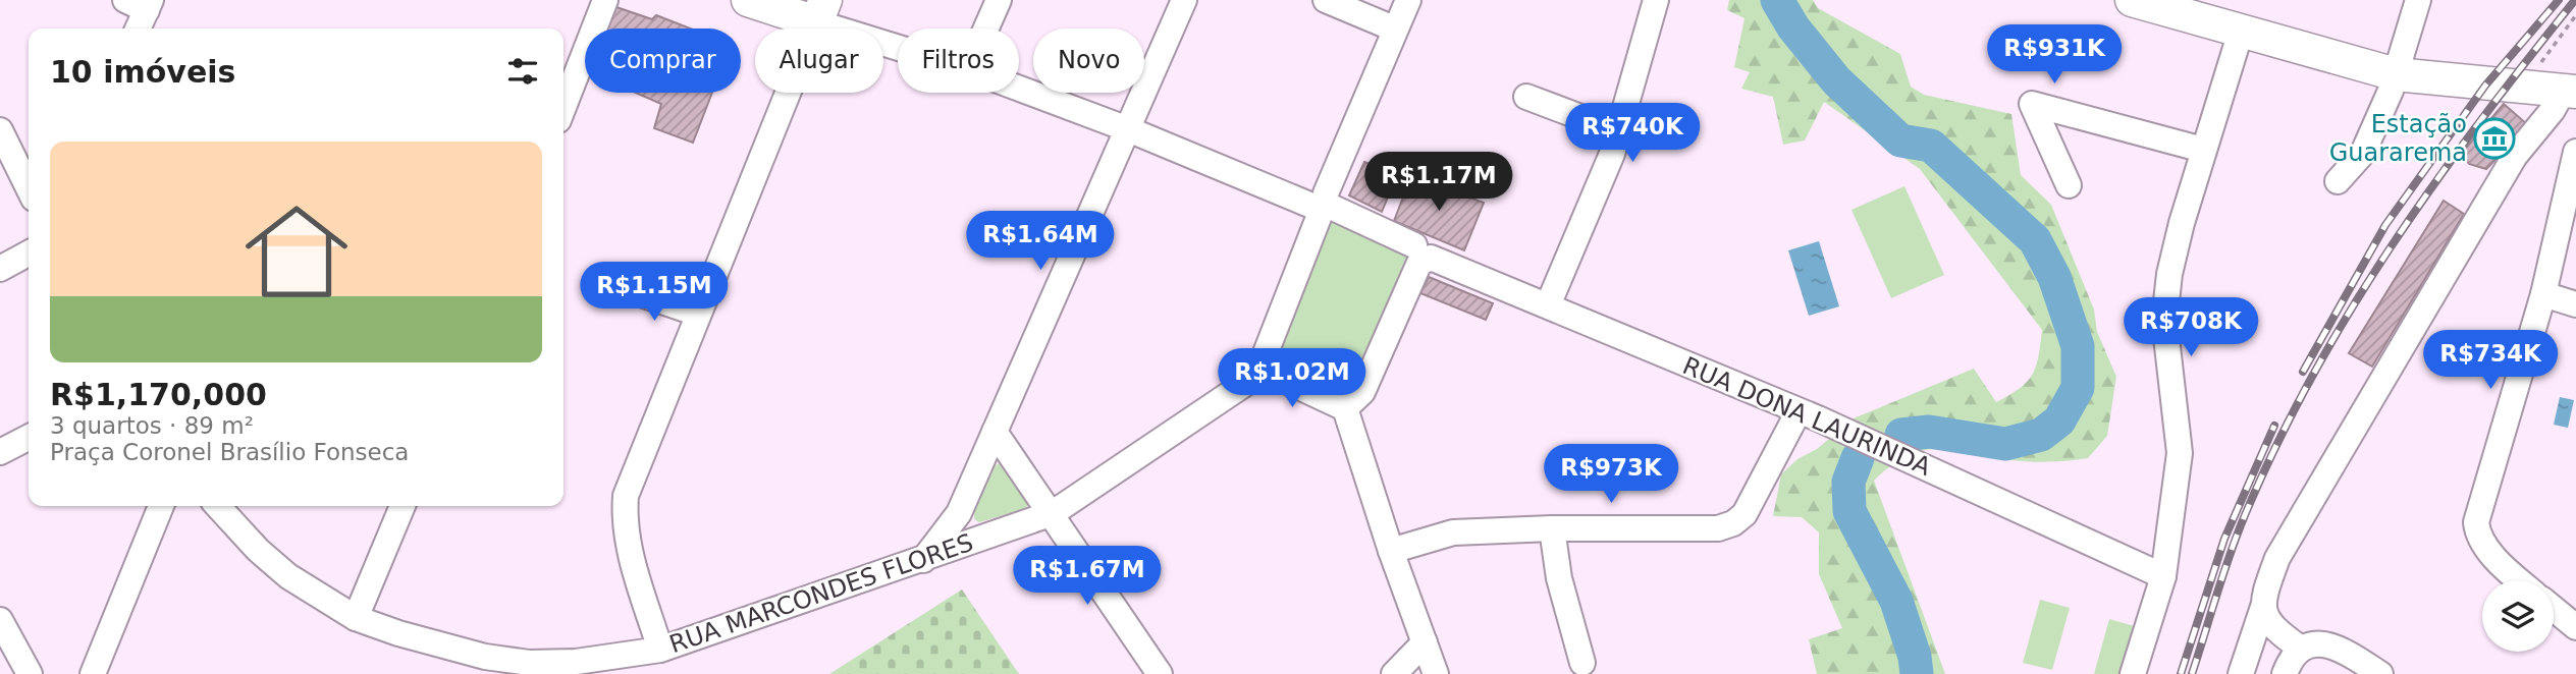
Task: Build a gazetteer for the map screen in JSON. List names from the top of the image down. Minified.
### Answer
{"streets":{"street":["RUA DONA LAURINDA","RUA MARCONDES FLORES"]},"places":{"museum":["Estação Guararema"]},"page":{"price":["R$931K","R$740K","R$1.17M","R$1.64M","R$1.15M","R$708K","R$734K","R$1.02M","R$973K","R$1.67M"],"chip":["Comprar","Alugar","Filtros","Novo"],"heading":"10 imóveis","list":[{"name":"R$1,170,000","note":"3 quartos · 89 m² · Praça Coronel Brasílio Fonseca"}]}}
